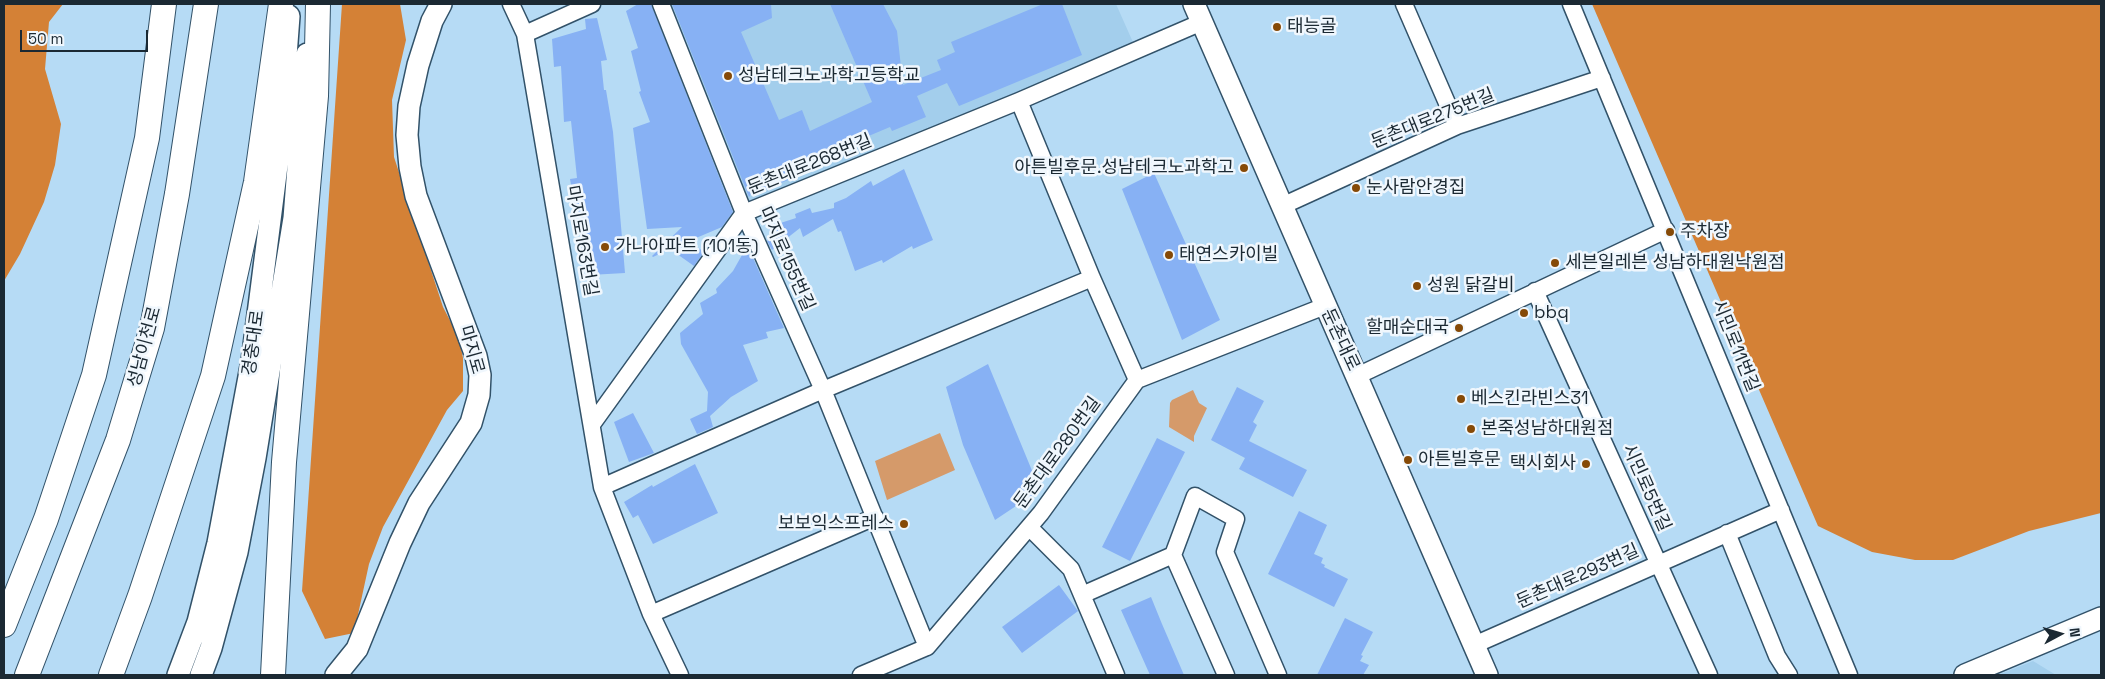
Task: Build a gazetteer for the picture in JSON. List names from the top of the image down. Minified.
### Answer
{"streets":{"highway":["성남이천로"],"main road":["둔촌대로","경충대로","마지로"],"street":["둔촌대로275번길","둔촌대로268번길","마지로163번길","마지로155번길","시민로11번길","둔촌대로280번길","시민로5번길","둔촌대로293번길"]},"crossings":[["둔촌대로275번길","둔촌대로"],["둔촌대로275번길","시민로11번길"],["둔촌대로268번길","마지로163번길"],["둔촌대로268번길","마지로155번길"],["둔촌대로268번길","둔촌대로"],["마지로155번길","둔촌대로280번길"],["둔촌대로","둔촌대로293번길"],["시민로11번길","둔촌대로293번길"],["시민로5번길","둔촌대로293번길"]],"places":["태능골","성남테크노과학고등학교","아튼빌후문.성남테크노과학고","눈사람안경집","주차장","가나아파트 (101동)","태연스카이빌","세븐일레븐 성남하대원낙원점","성원 닭갈비","bbq","할매순대국","베스킨라빈스31","본죽성남하대원점","아튼빌후문","택시회사","보보익스프레스"],"scale_bar":"50 m","north":"right"}
